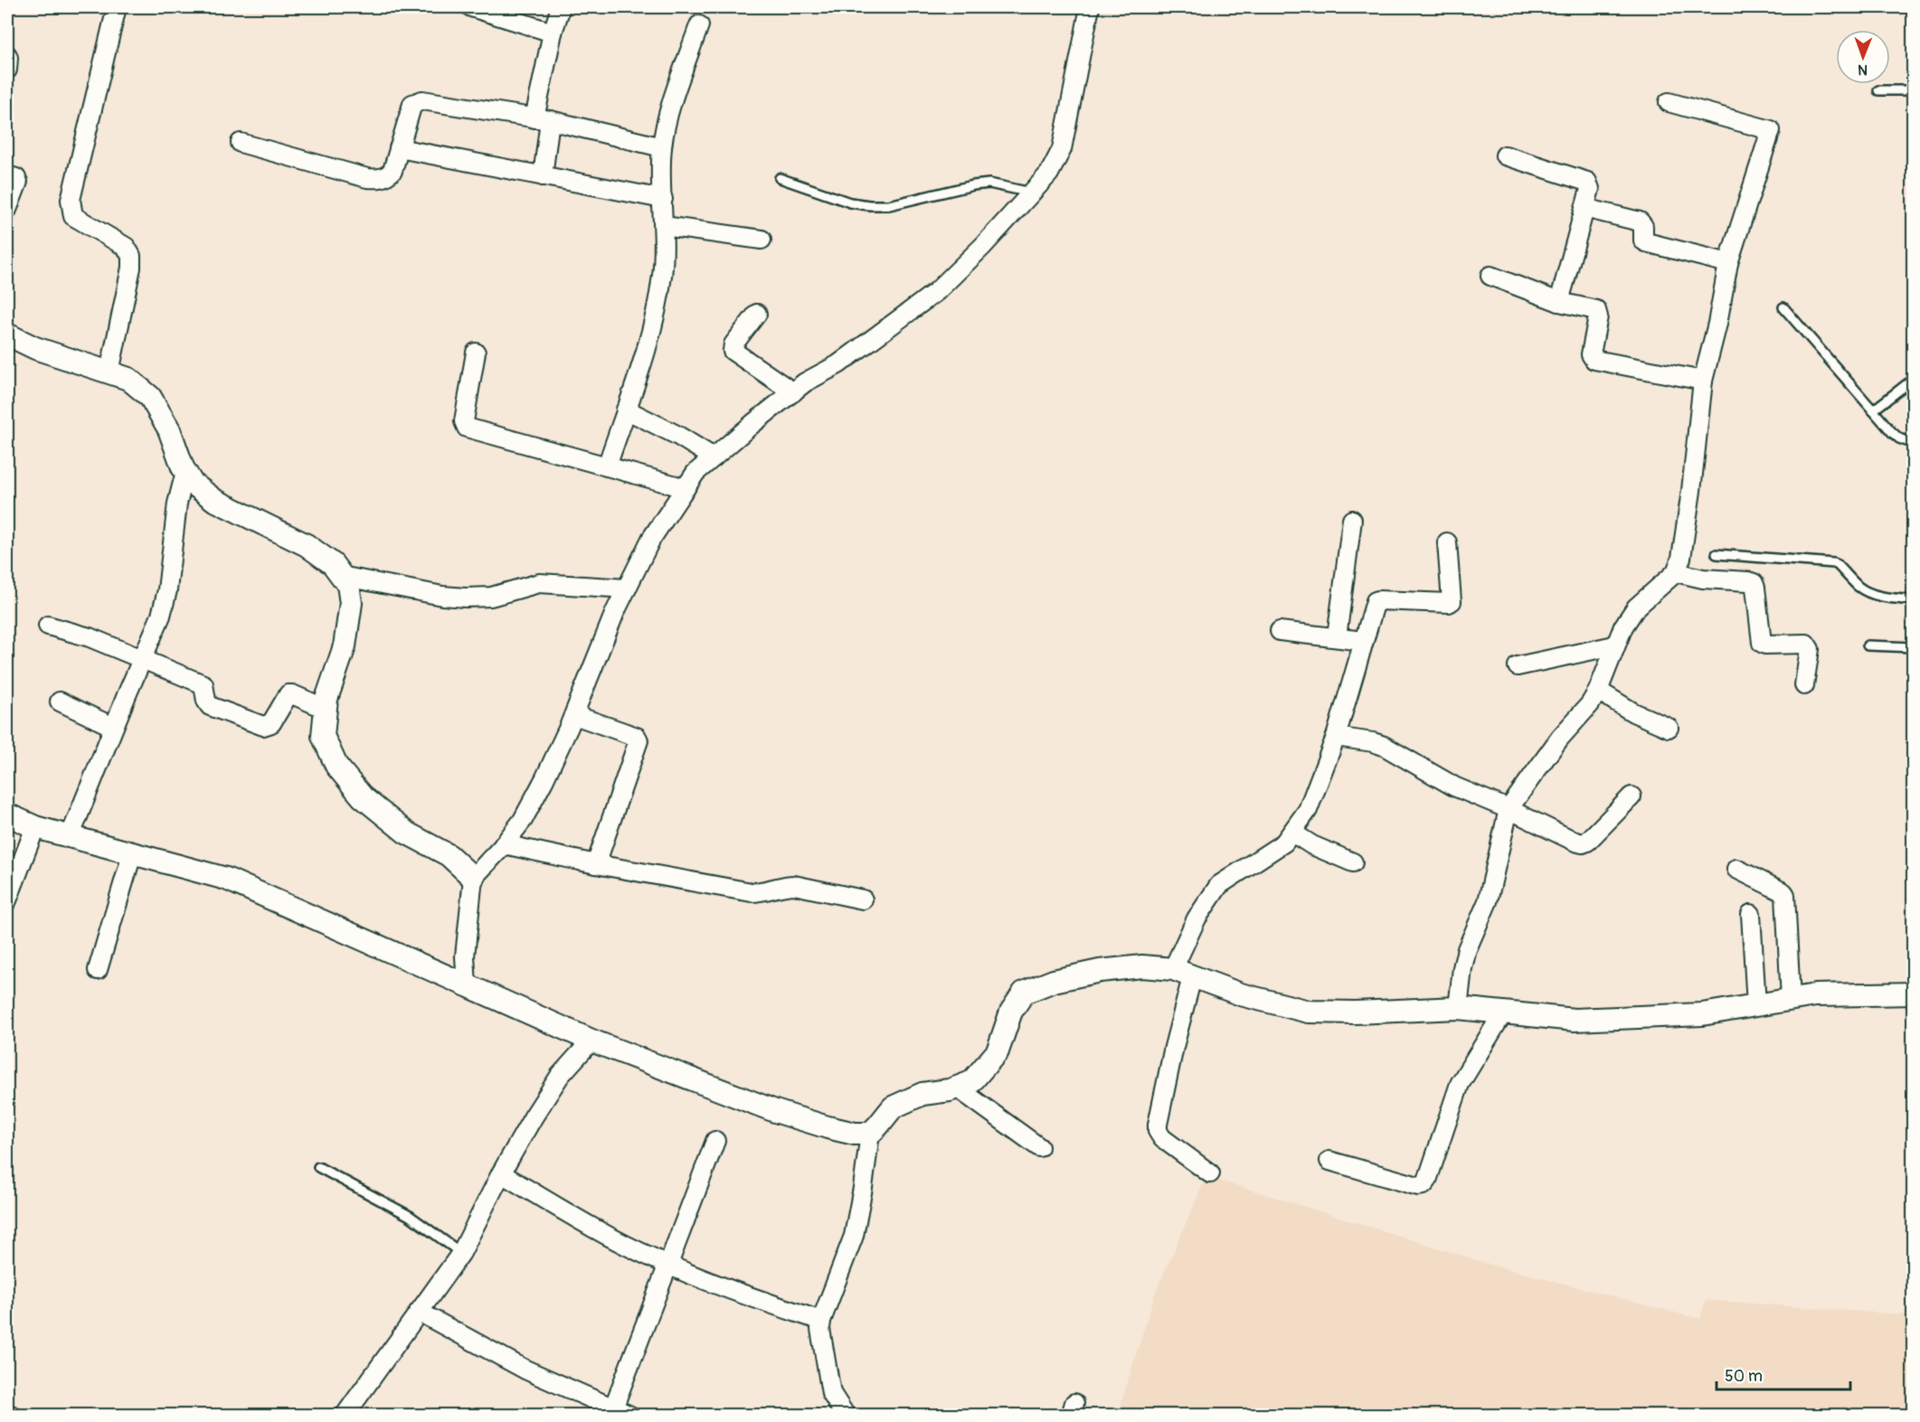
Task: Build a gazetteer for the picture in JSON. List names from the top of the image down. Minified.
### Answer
{"scale_bar":"50 m","north":"bottom"}
